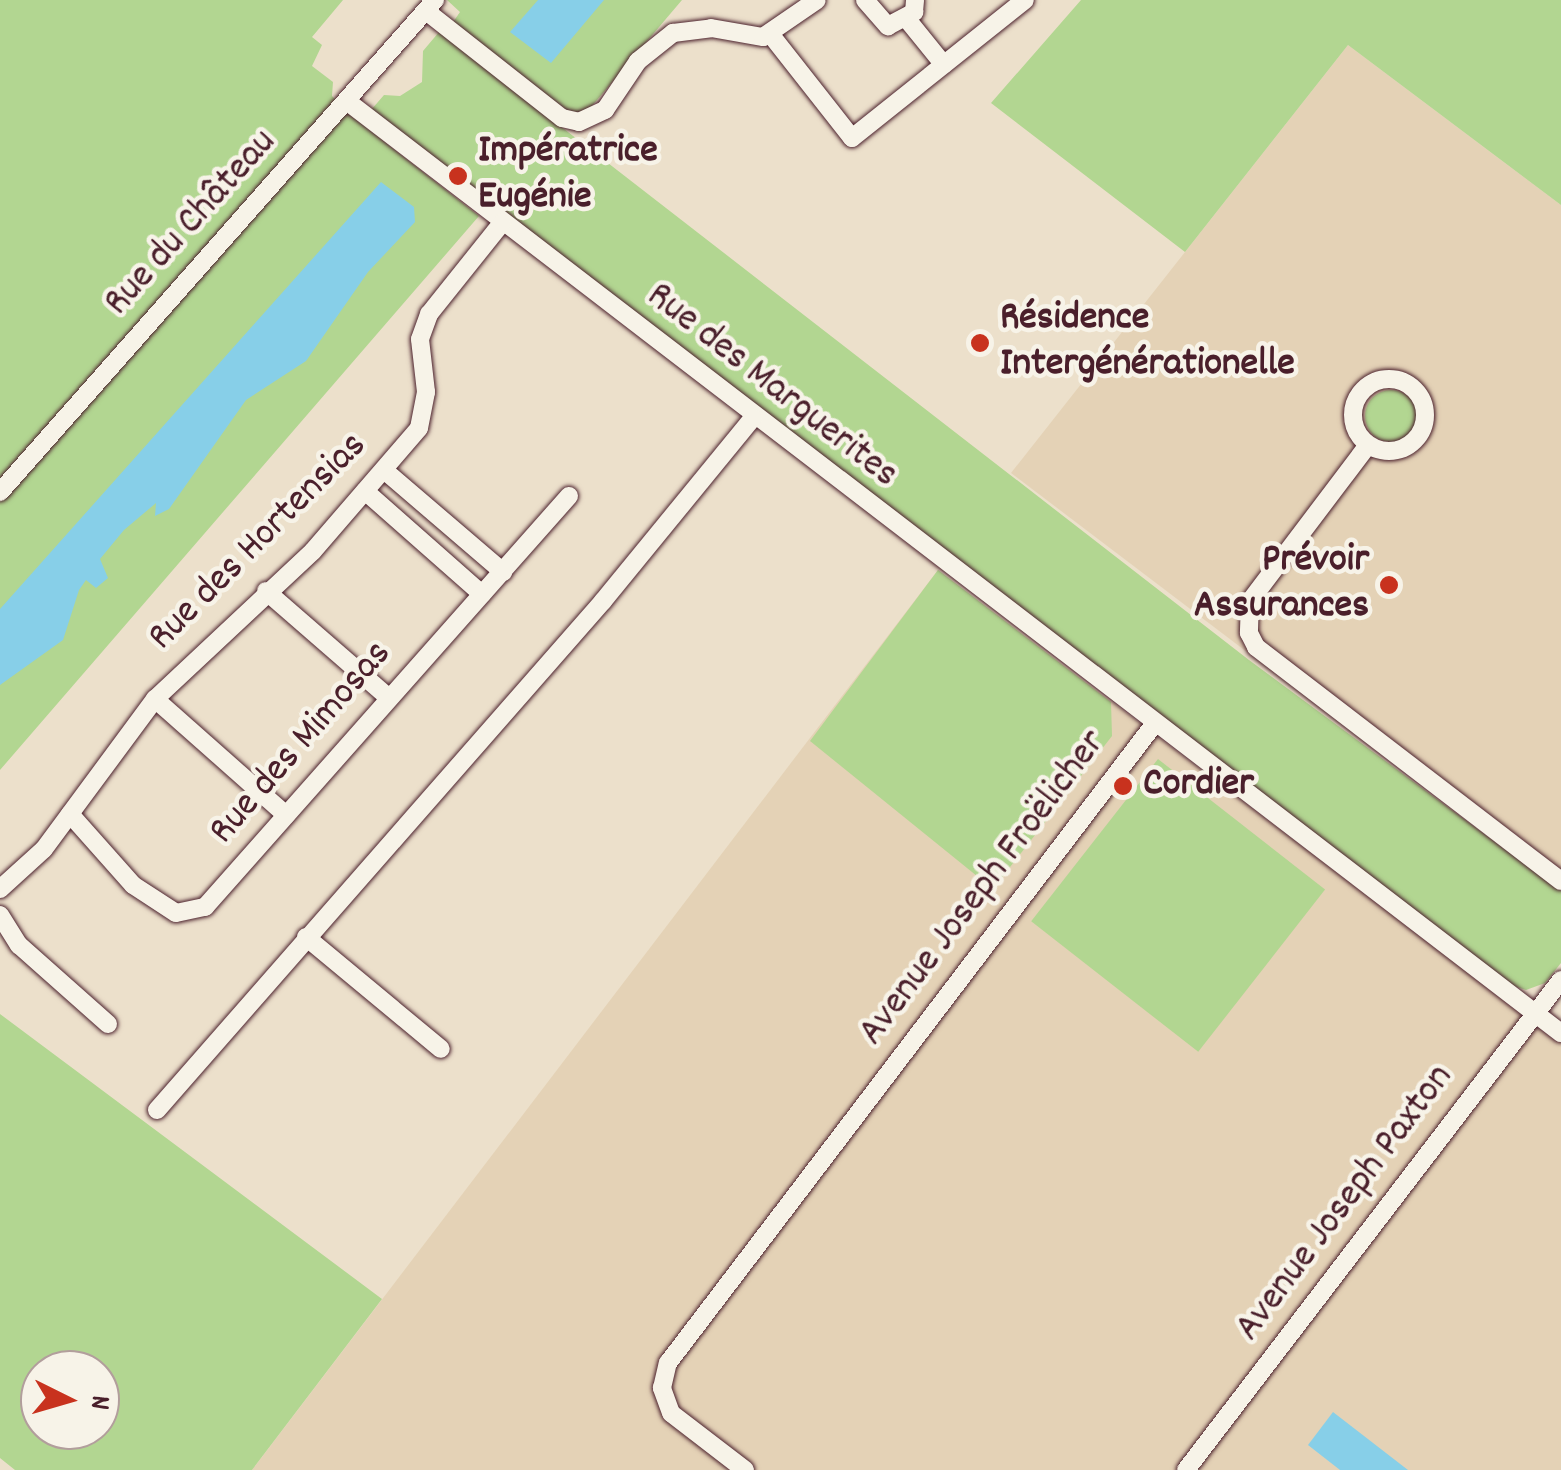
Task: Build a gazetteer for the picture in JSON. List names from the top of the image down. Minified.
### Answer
{"streets":{"street":["Rue du Château","Rue des Marguerites","Rue des Hortensias","Rue des Mimosas","Avenue Joseph Froëlicher","Avenue Joseph Paxton"]},"crossings":[["Rue du Château","Rue des Marguerites"],["Rue des Marguerites","Rue des Hortensias"],["Rue des Marguerites","Avenue Joseph Froëlicher"],["Rue des Hortensias","Rue des Mimosas"],["Avenue Joseph Froëlicher","Avenue Joseph Paxton"]],"places":["Impératrice Eugénie","Résidence Intergénérationelle","Prévoir Assurances","Cordier"],"north":"right"}
